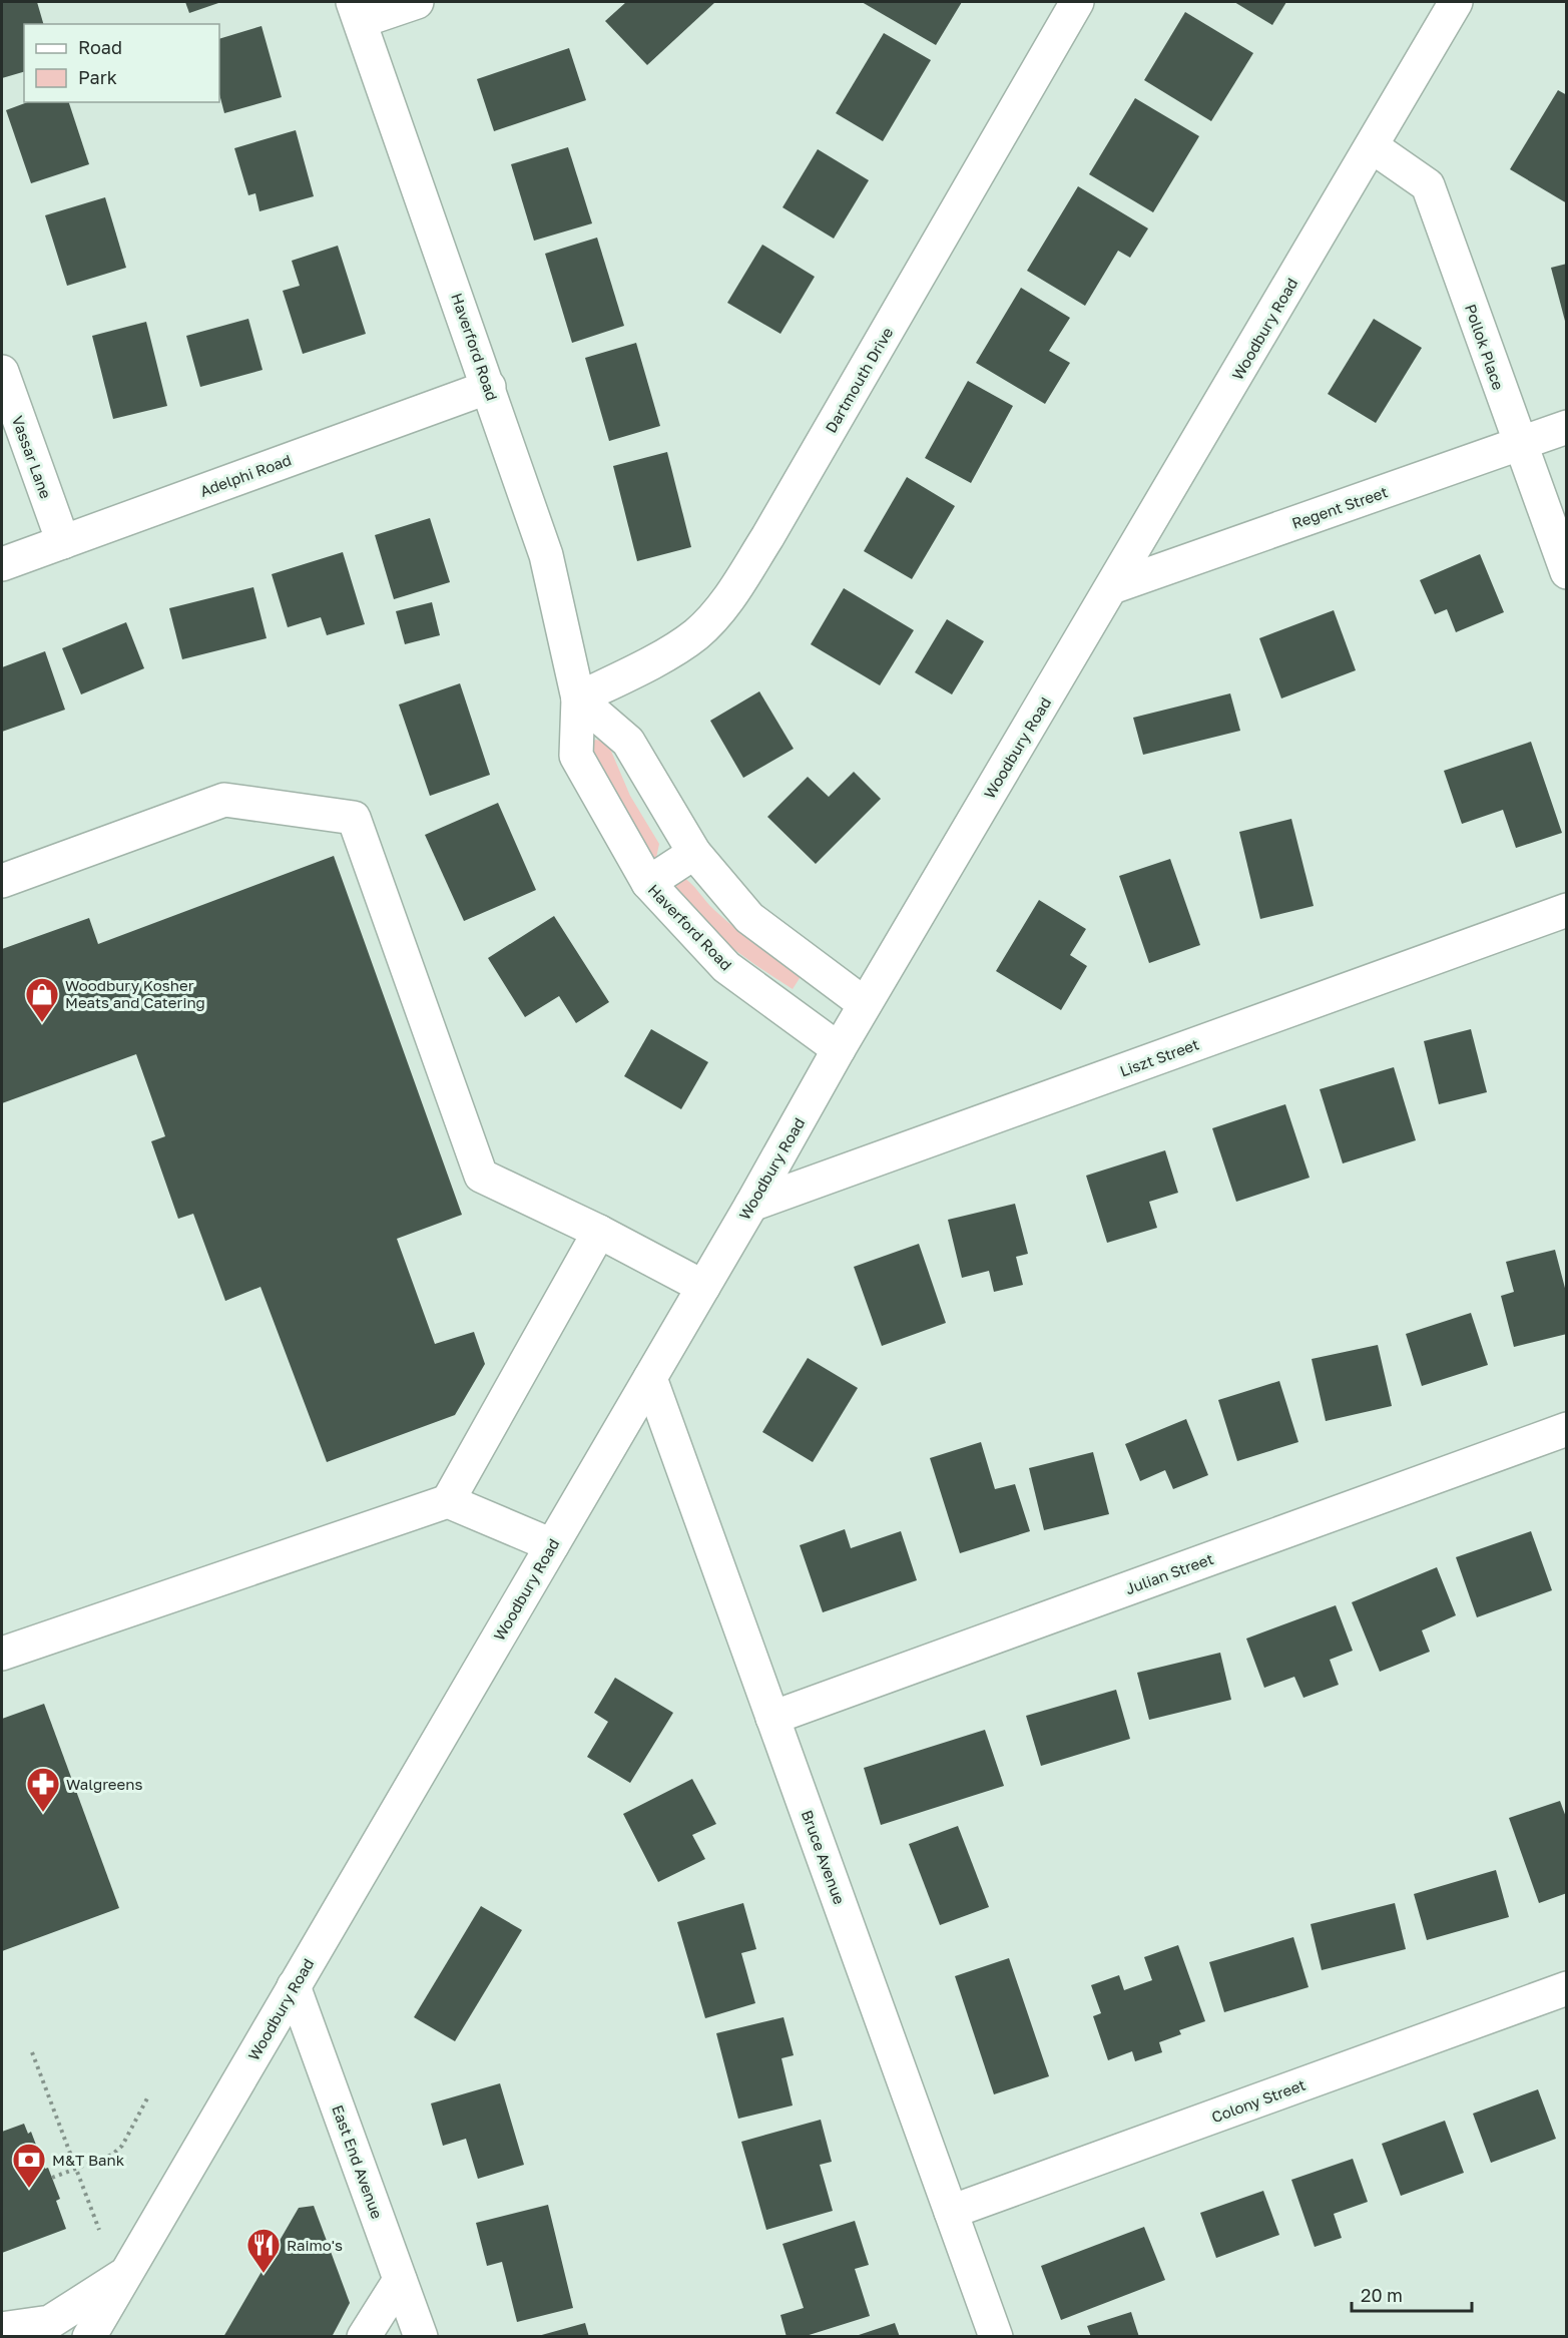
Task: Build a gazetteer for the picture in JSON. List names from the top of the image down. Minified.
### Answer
{"streets":{"street":["Woodbury Road","Haverford Road","Pollok Place","Dartmouth Drive","Vassar Lane","Adelphi Road","Regent Street","Liszt Street","Julian Street","Bruce Avenue","Colony Street","East End Avenue"]},"crossings":[["Woodbury Road","Haverford Road"],["Woodbury Road","Pollok Place"],["Woodbury Road","Regent Street"],["Woodbury Road","Liszt Street"],["Woodbury Road","Bruce Avenue"],["Woodbury Road","East End Avenue"],["Haverford Road","Dartmouth Drive"],["Haverford Road","Adelphi Road"],["Pollok Place","Regent Street"],["Vassar Lane","Adelphi Road"],["Julian Street","Bruce Avenue"],["Bruce Avenue","Colony Street"]],"places":{"shop":["Woodbury Kosher Meats and Catering"],"pharmacy":["Walgreens"],"bank":["M&T Bank"],"restaurant":["Raimo's"]},"legend":["Road","Park"],"scale_bar":"20 m"}
